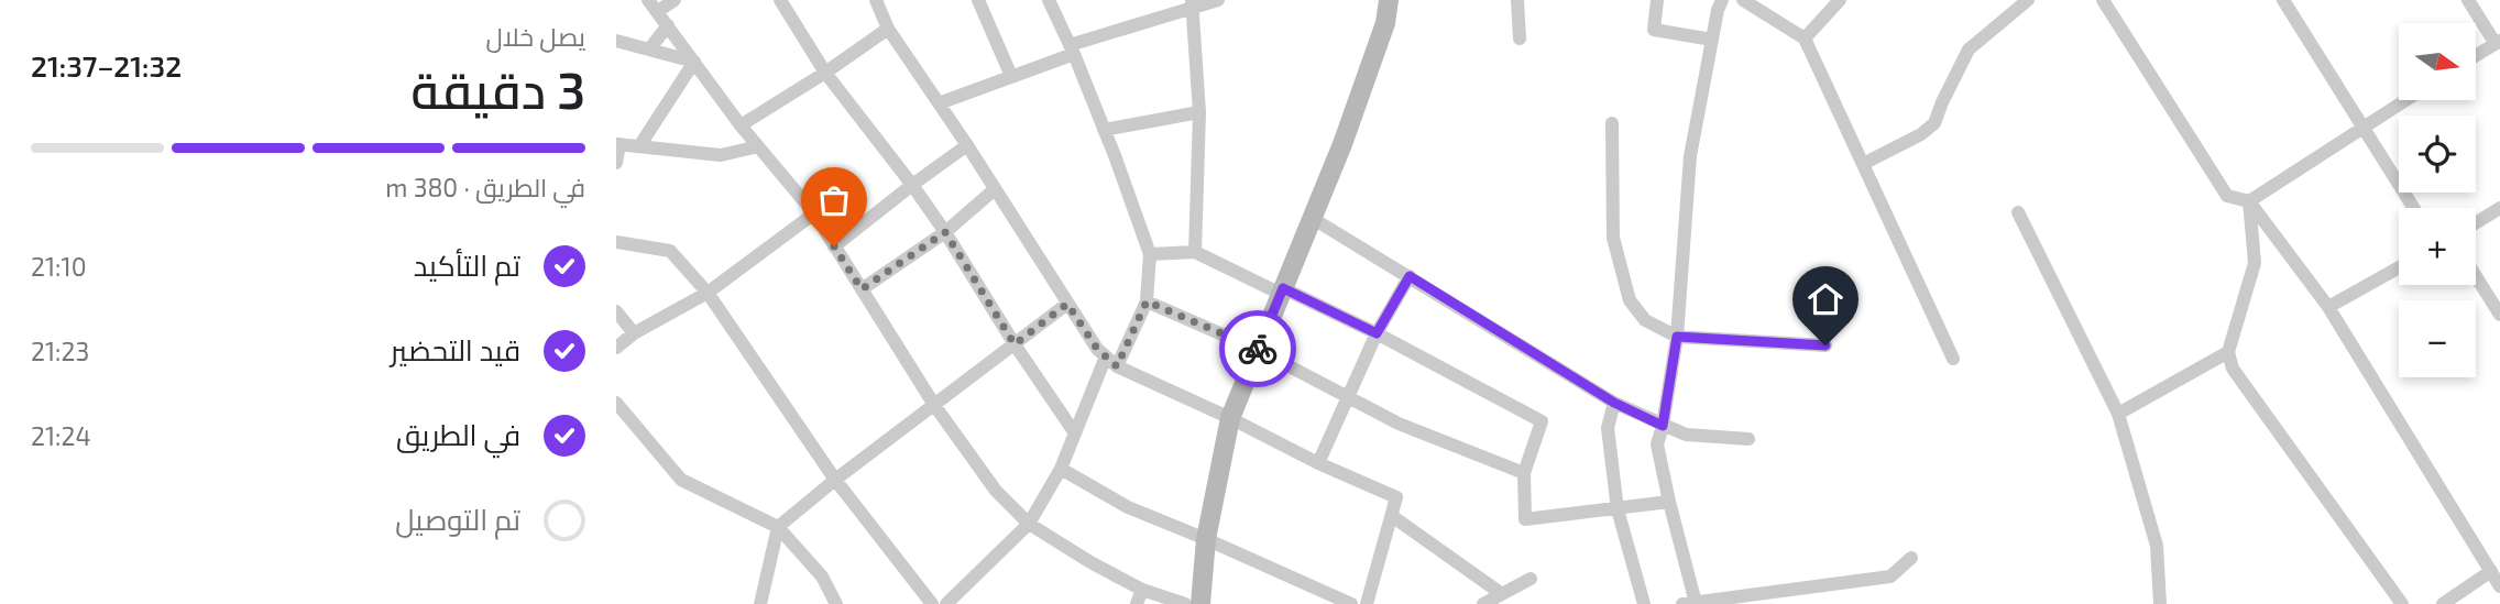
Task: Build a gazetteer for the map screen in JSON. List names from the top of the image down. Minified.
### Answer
{"north":"right","page":{"heading":["3 دقيقة","يصل خلال","21:32–21:37"],"map_buttons":["+","−"],"bar":"في الطريق · 380 m","list":[["تم التأكيد","21:10"],["قيد التحضير","21:23"],["في الطريق","21:24"],"تم التوصيل"]}}
